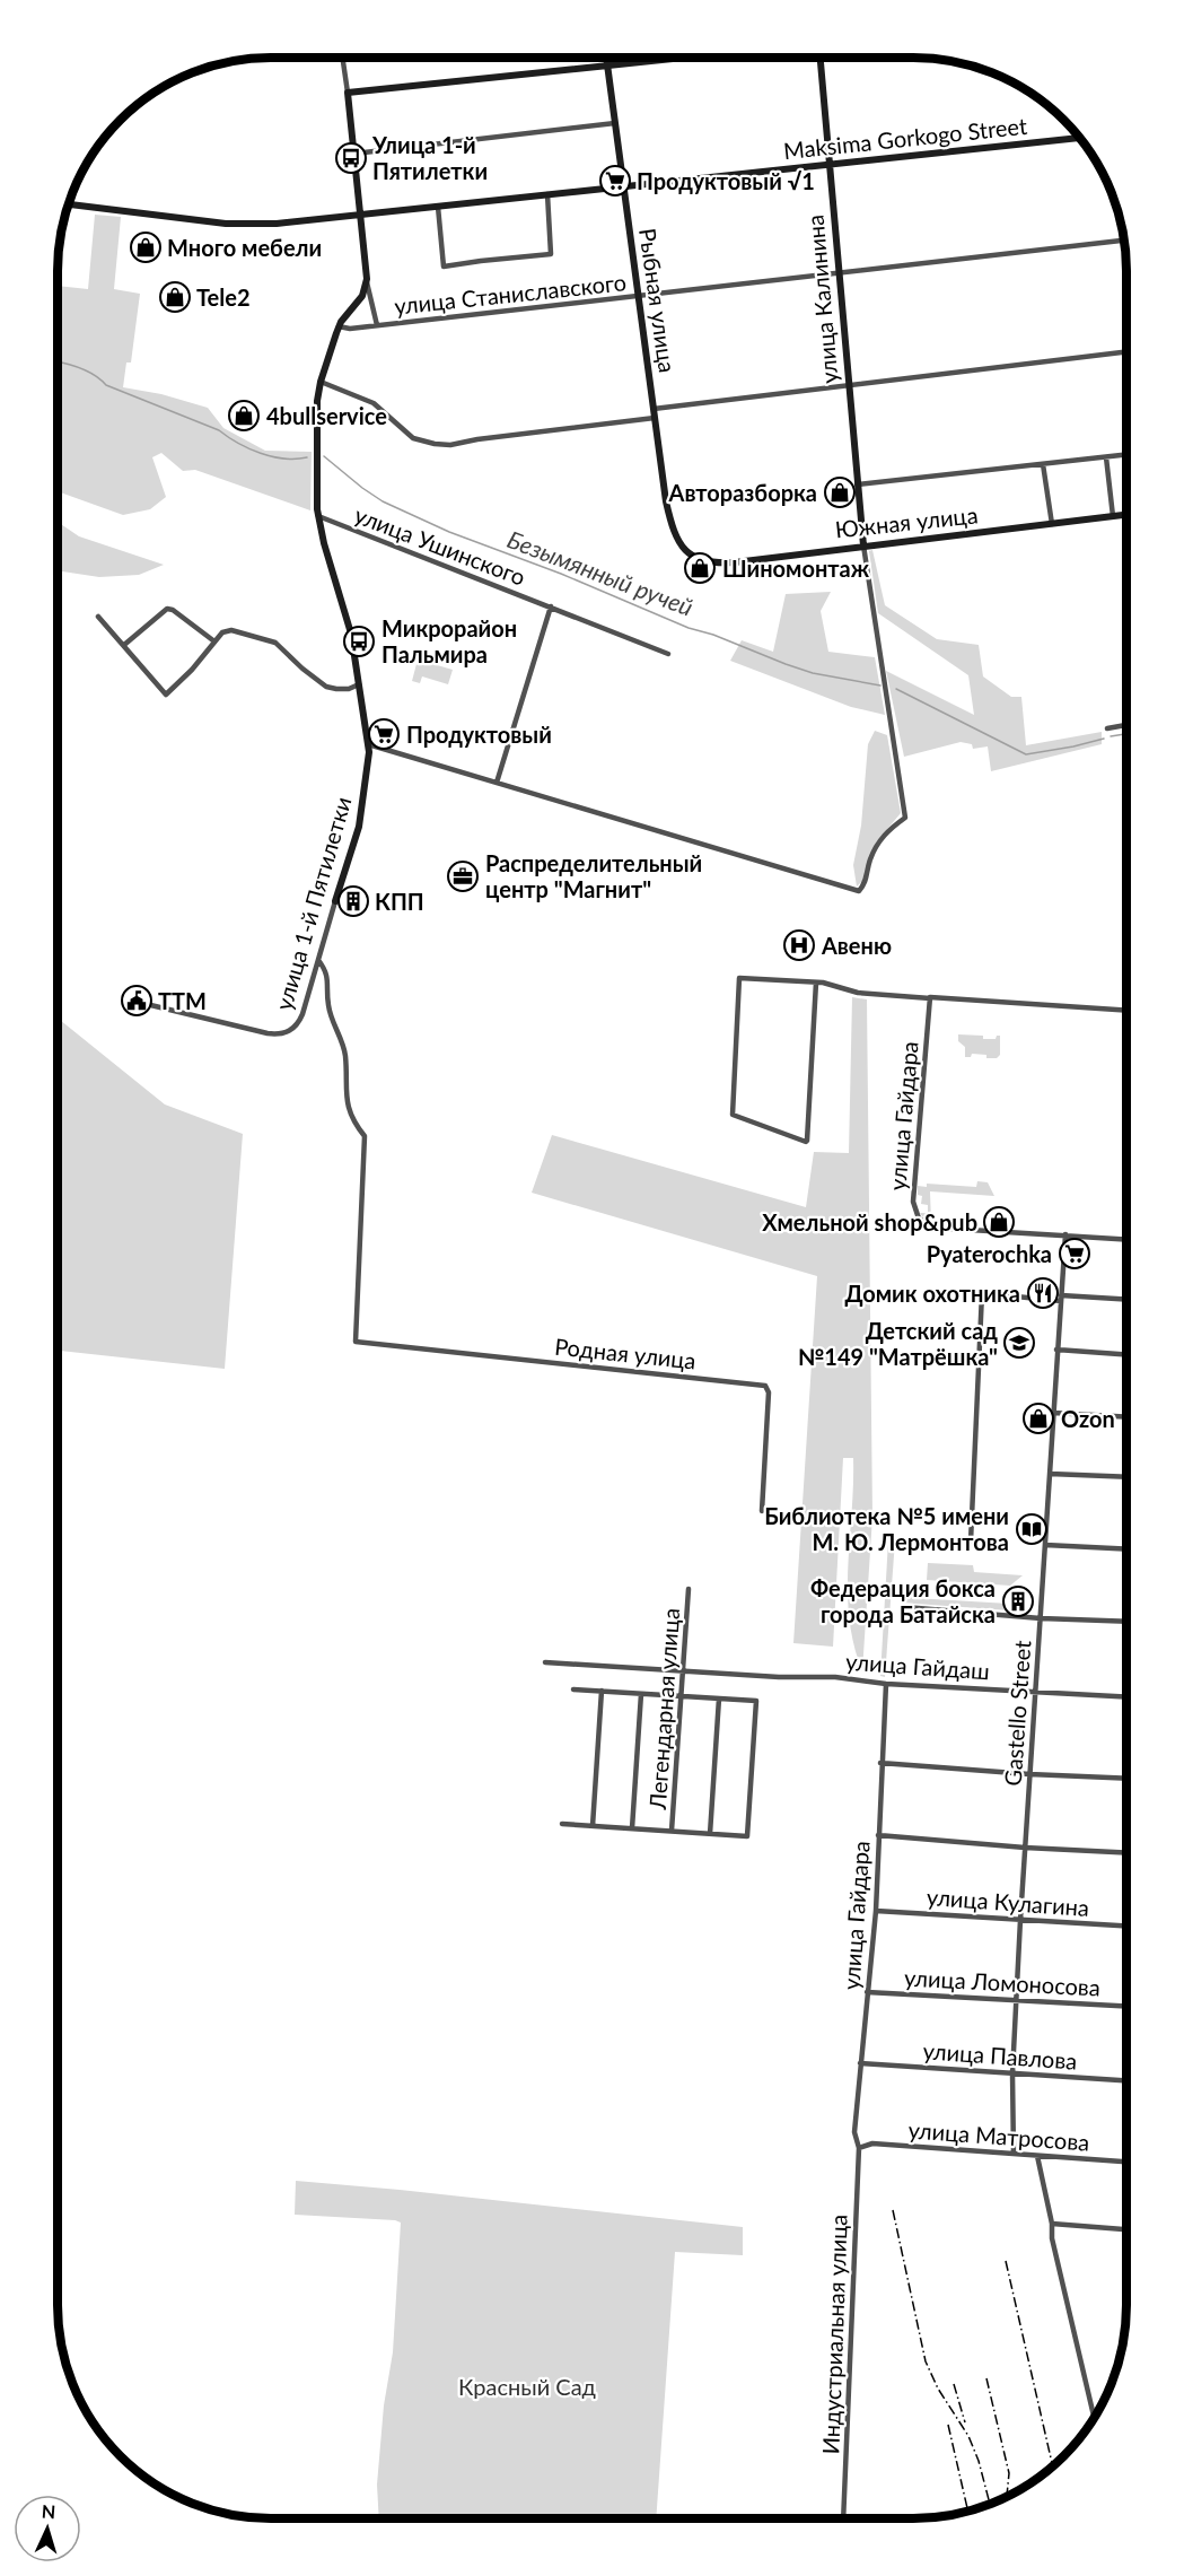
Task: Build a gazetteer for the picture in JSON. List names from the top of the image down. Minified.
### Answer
{"streets":{"street":["Maksima Gorkogo Street","улица Станиславского","улица Калинина","Рыбная улица","Южная улица","улица Ушинского","улица 1-й Пятилетки","улица Гайдара","Родная улица","улица Гайдаш","Легендарная улица","Gastello Street","улица Кулагина","улица Ломоносова","улица Павлова","улица Матросова","Индустриальная улица"]},"crossings":[["Maksima Gorkogo Street","улица Калинина"],["Maksima Gorkogo Street","Рыбная улица"],["улица Станиславского","улица Калинина"],["улица Станиславского","Рыбная улица"],["улица Станиславского","улица 1-й Пятилетки"],["улица Калинина","Южная улица"],["Рыбная улица","Южная улица"],["улица Ушинского","улица 1-й Пятилетки"],["улица 1-й Пятилетки","Родная улица"],["улица Гайдара","улица Гайдаш"],["улица Гайдара","Gastello Street"],["улица Гайдара","улица Кулагина"],["улица Гайдара","улица Ломоносова"],["улица Гайдара","улица Павлова"],["улица Гайдара","улица Матросова"],["улица Гайдара","Индустриальная улица"],["улица Гайдаш","Легендарная улица"],["улица Гайдаш","Gastello Street"],["Gastello Street","улица Кулагина"],["Gastello Street","улица Ломоносова"],["Gastello Street","улица Павлова"],["Gastello Street","улица Матросова"],["улица Матросова","Индустриальная улица"]],"water":["Безымянный ручей"],"parks":["Красный Сад"],"places":{"bus stop":["Улица 1-й Пятилетки","Микрорайон Пальмира"],"supermarket":["Продуктовый √1","Продуктовый","Pyaterochka"],"shop":["Много мебели","Tele2","4bullservice","Авторазборка","Шиномонтаж","Хмельной shop&pub","Ozon"],"office":["Распределительный центр \"Магнит\""],"building":["КПП","Федерация бокса города Батайска"],"hospital":["Авеню"],"public building":["ТТМ"],"restaurant":["Домик охотника"],"school or university":["Детский сад №149 \"Матрёшка\""],"library":["Библиотека №5 имени М. Ю. Лермонтова"]},"north":"top"}
